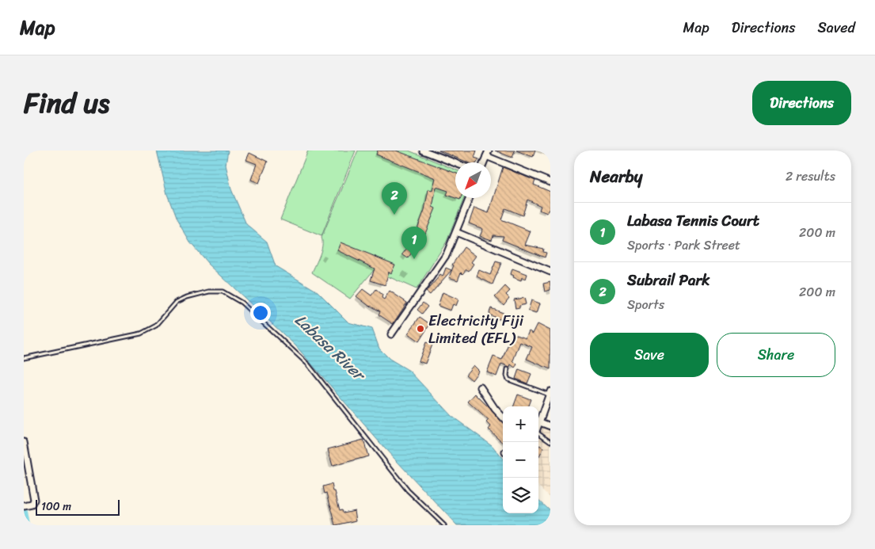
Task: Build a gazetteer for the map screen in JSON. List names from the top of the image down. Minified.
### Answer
{"water":["Labasa River"],"places":["Electricity Fiji Limited (EFL)"],"scale_bar":"100 m","north":"bottom left","page":{"header":"Map","nav":["Map","Directions","Saved"],"title":"Find us","buttons":["Directions",["Save","Share"]],"heading":["Nearby","2 results"],"pins":["2","1"],"list":[{"mark":"1","name":"Labasa Tennis Court","note":"Sports · Park Street","value":"200 m"},{"mark":"2","name":"Subrail Park","note":"Sports","value":"200 m"}],"map_buttons":["+","−"],"scale":"100 m"}}
